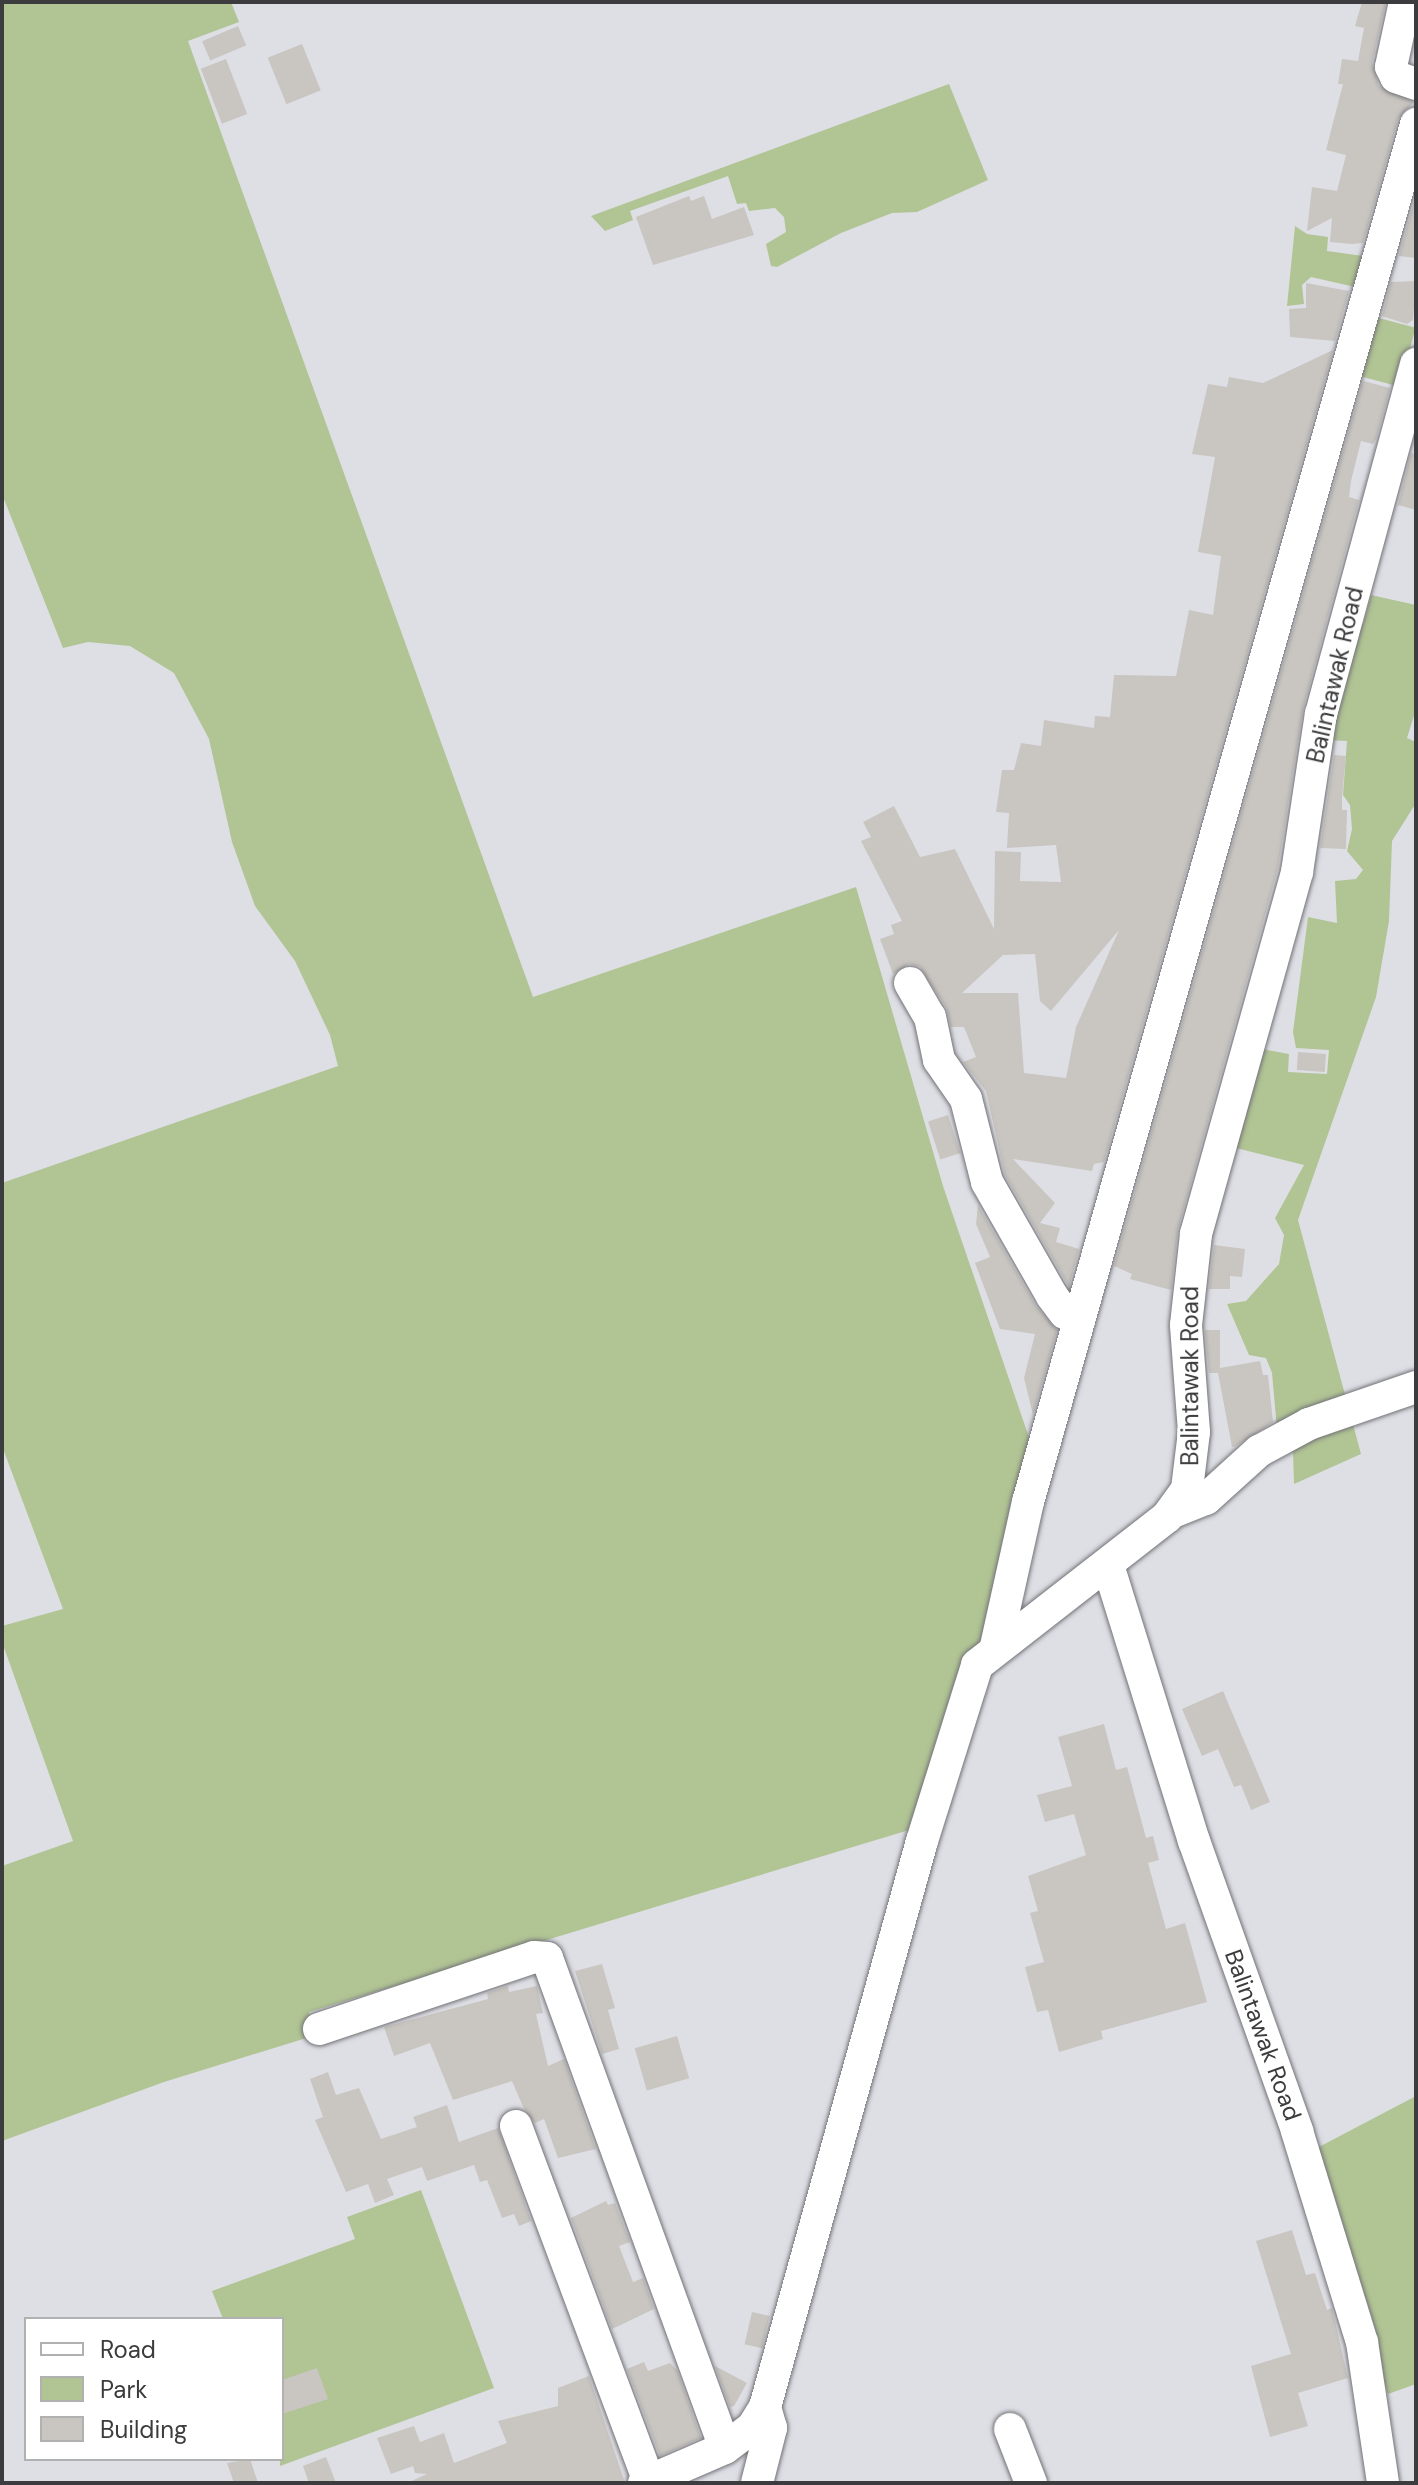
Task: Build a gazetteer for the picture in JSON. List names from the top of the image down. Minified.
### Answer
{"streets":{"street":["Balintawak Road"]},"legend":["Road","Park","Building"]}
